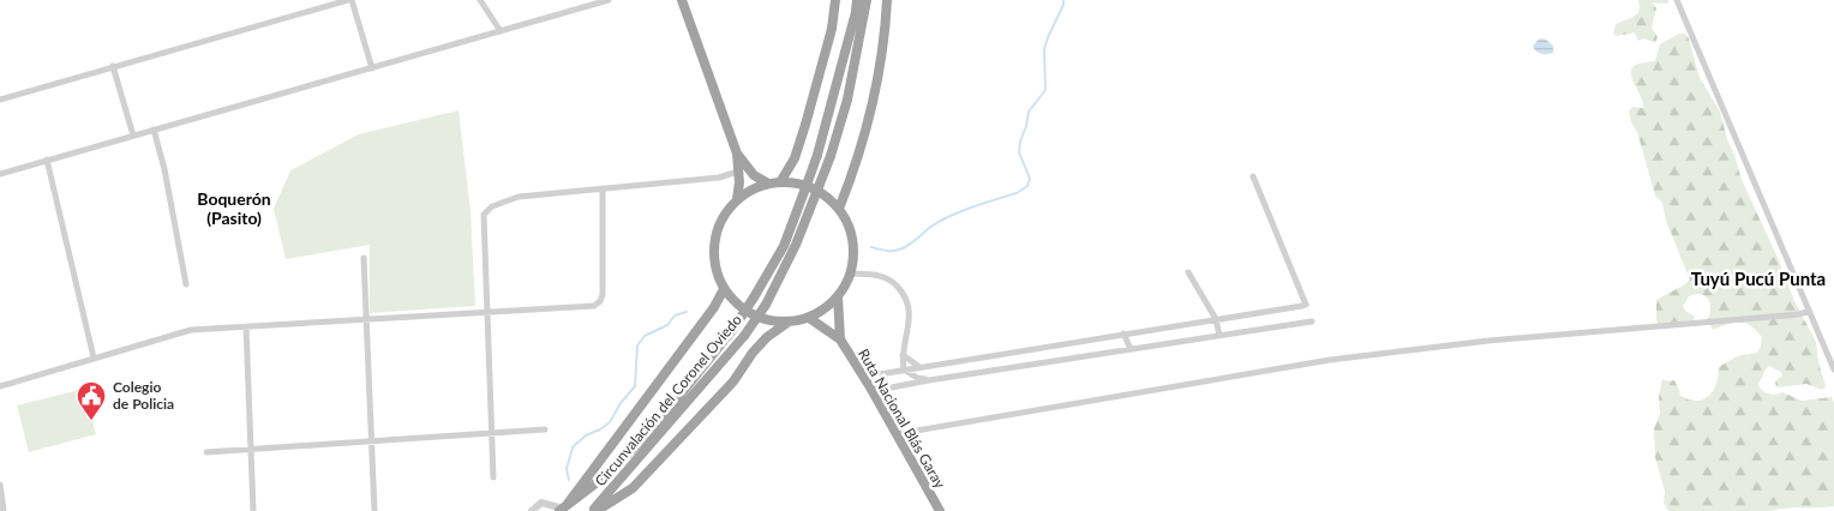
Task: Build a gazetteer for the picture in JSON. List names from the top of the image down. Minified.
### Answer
{"streets":{"highway":["Circunvalación del Coronel Oviedo","Ruta Nacional Blás Garay"]},"districts":["Boquerón (Pasito)","Tuyú Pucú Punta"],"places":{"public building":["Colegio de Policia"]}}
